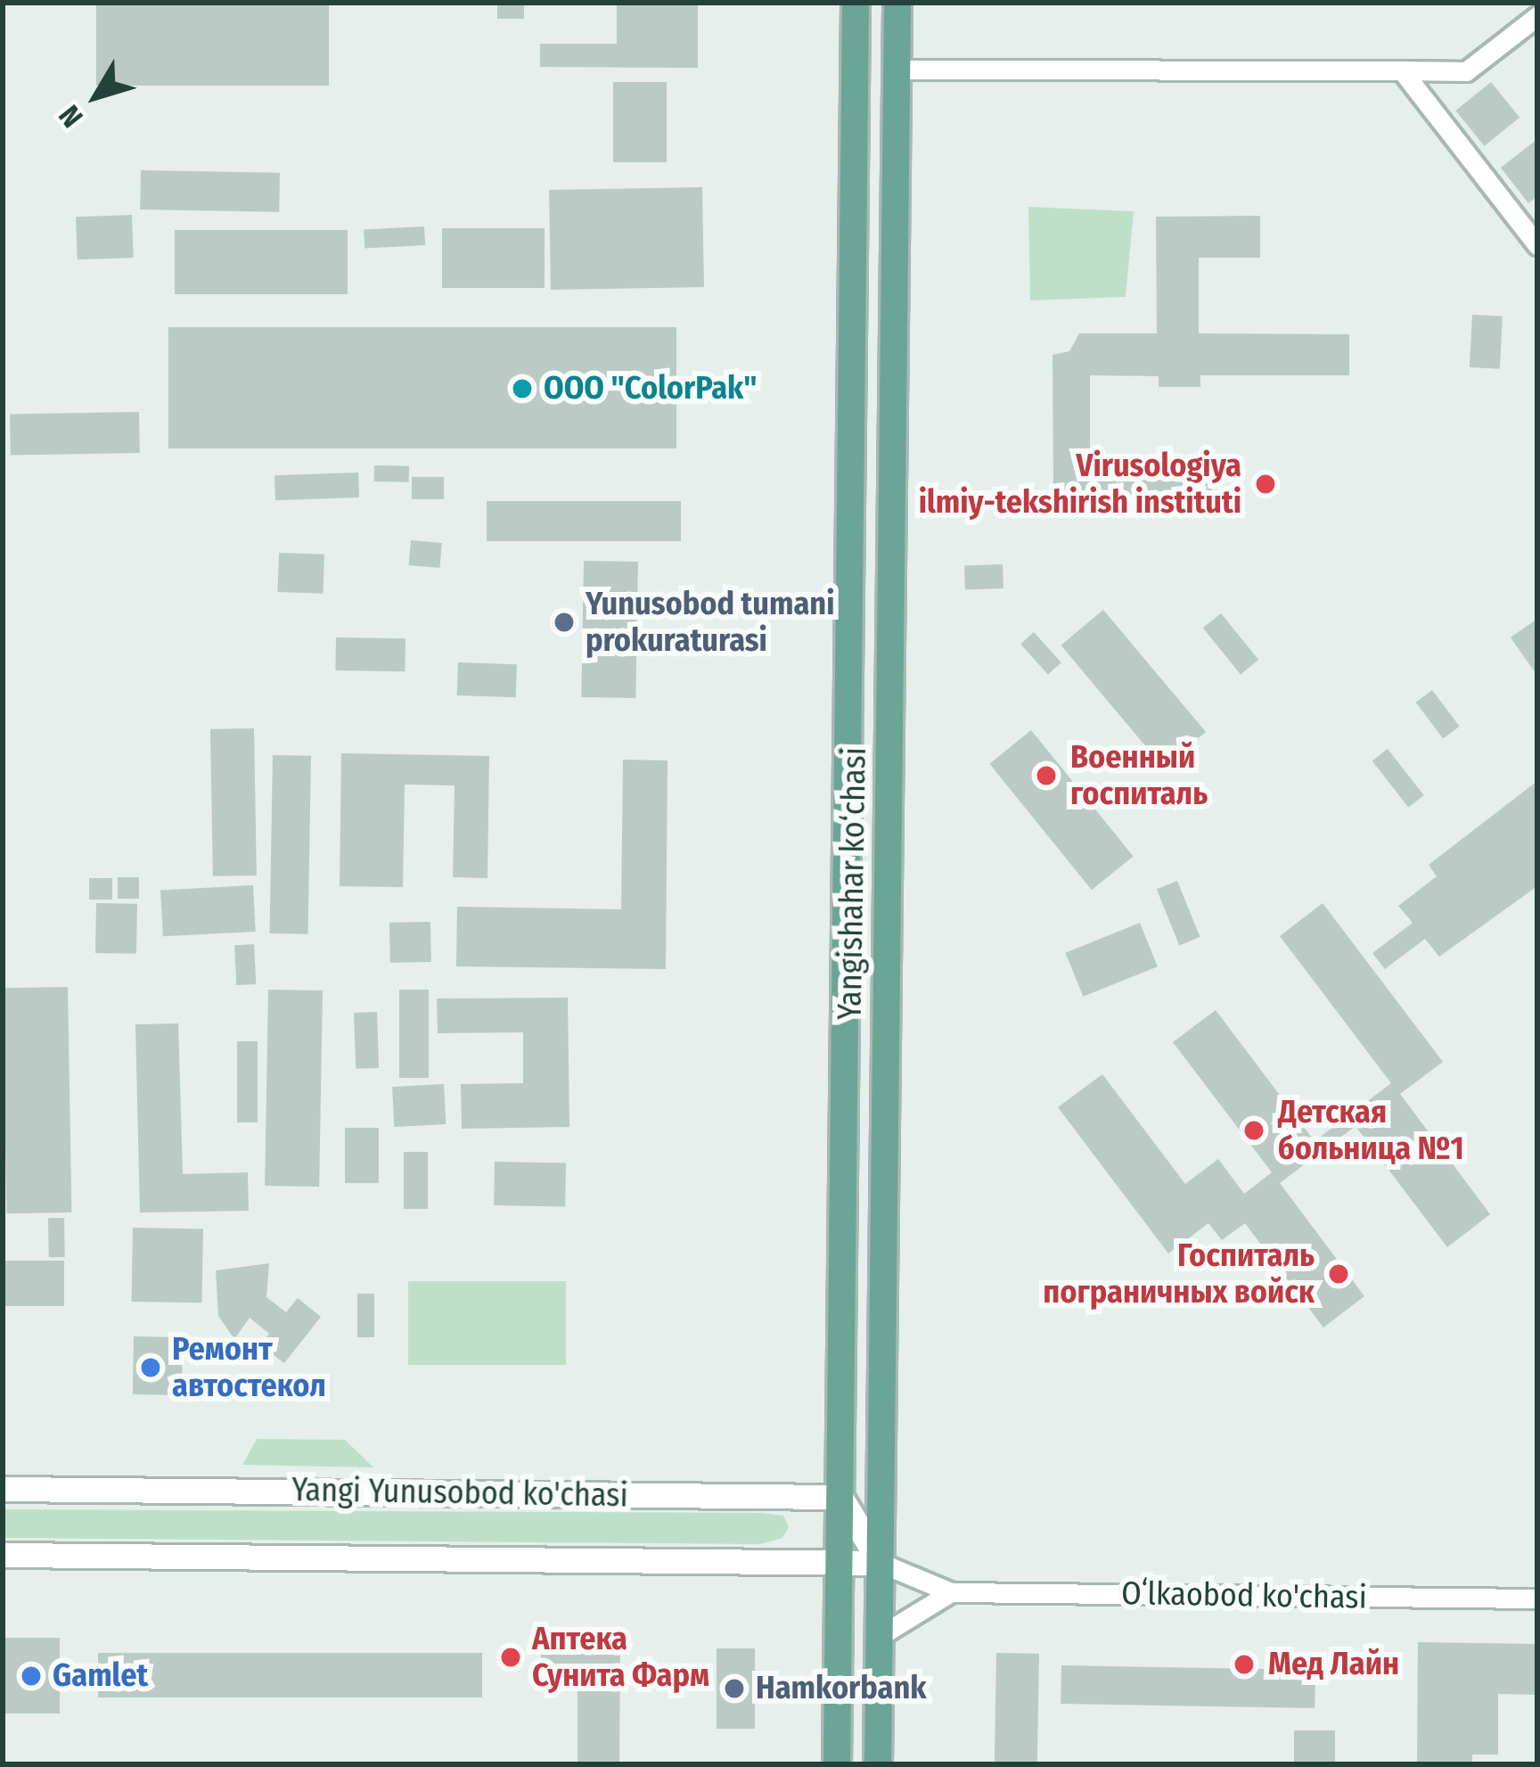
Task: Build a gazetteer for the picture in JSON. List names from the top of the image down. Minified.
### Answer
{"streets":{"main road":["Yangishahar ko‘chasi","Yangi Yunusobod ko'chasi"],"street":["Oʻlkaobod ko'chasi"]},"crossings":[["Yangishahar ko‘chasi","Yangi Yunusobod ko'chasi"],["Yangishahar ko‘chasi","Oʻlkaobod ko'chasi"],["Yangi Yunusobod ko'chasi","Oʻlkaobod ko'chasi"]],"places":["OOO \"ColorPak\"","Virusologiya ilmiy-tekshirish instituti","Yunusobod tumani prokuraturasi","Военный госпиталь","Детская больница №1","Госпиталь пограничных войск","Ремонт автостекол","Аптека Сунита Фарм","Мед Лайн","Gamlet","Hamkorbank"],"north":"bottom left"}
